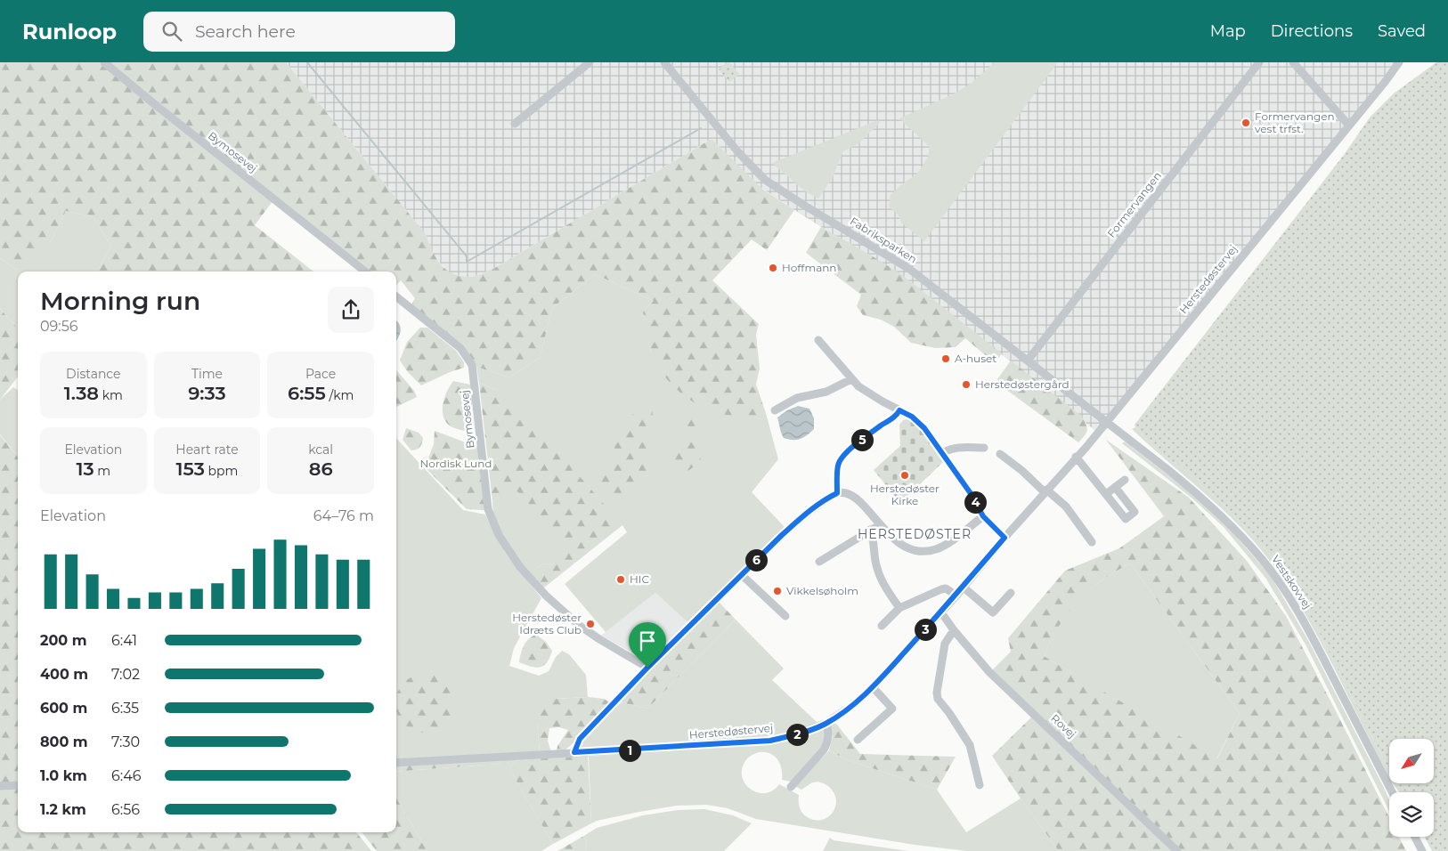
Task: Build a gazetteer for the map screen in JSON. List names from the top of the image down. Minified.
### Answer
{"streets":{"street":["Bymosevej","Formervangen","Fabriksparken","Herstedøstervej","Vestskovvej","Rovej"]},"crossings":[["Formervangen","Fabriksparken"],["Fabriksparken","Herstedøstervej"],["Fabriksparken","Vestskovvej"],["Herstedøstervej","Vestskovvej"],["Herstedøstervej","Rovej"]],"districts":["HERSTEDØSTER"],"parks":["Nordisk Lund"],"places":["Formervangen vest trfst.","Hoffmann","A-huset","Herstedøstergård","Herstedøster Kirke","HIC","Vikkelsøholm","Herstedøster Idræts Club"],"north":"bottom left","page":{"header":"Runloop","search":"Search here","nav":["Map","Directions","Saved"],"heading":["Morning run","09:56"],"stats":[["Distance","1.38 km"],["Time","9:33"],["Pace","6:55 /km"],["Elevation","13 m"],["Heart rate","153 bpm"],["kcal","86"]],"pins":["5","4","6","3","2","1"],"chart":["Elevation","64–76 m"],"list":[{"name":"200 m","note":"6:41"},{"name":"400 m","note":"7:02"},{"name":"600 m","note":"6:35"},{"name":"800 m","note":"7:30"},{"name":"1.0 km","note":"6:46"},{"name":"1.2 km","note":"6:56"}]}}
